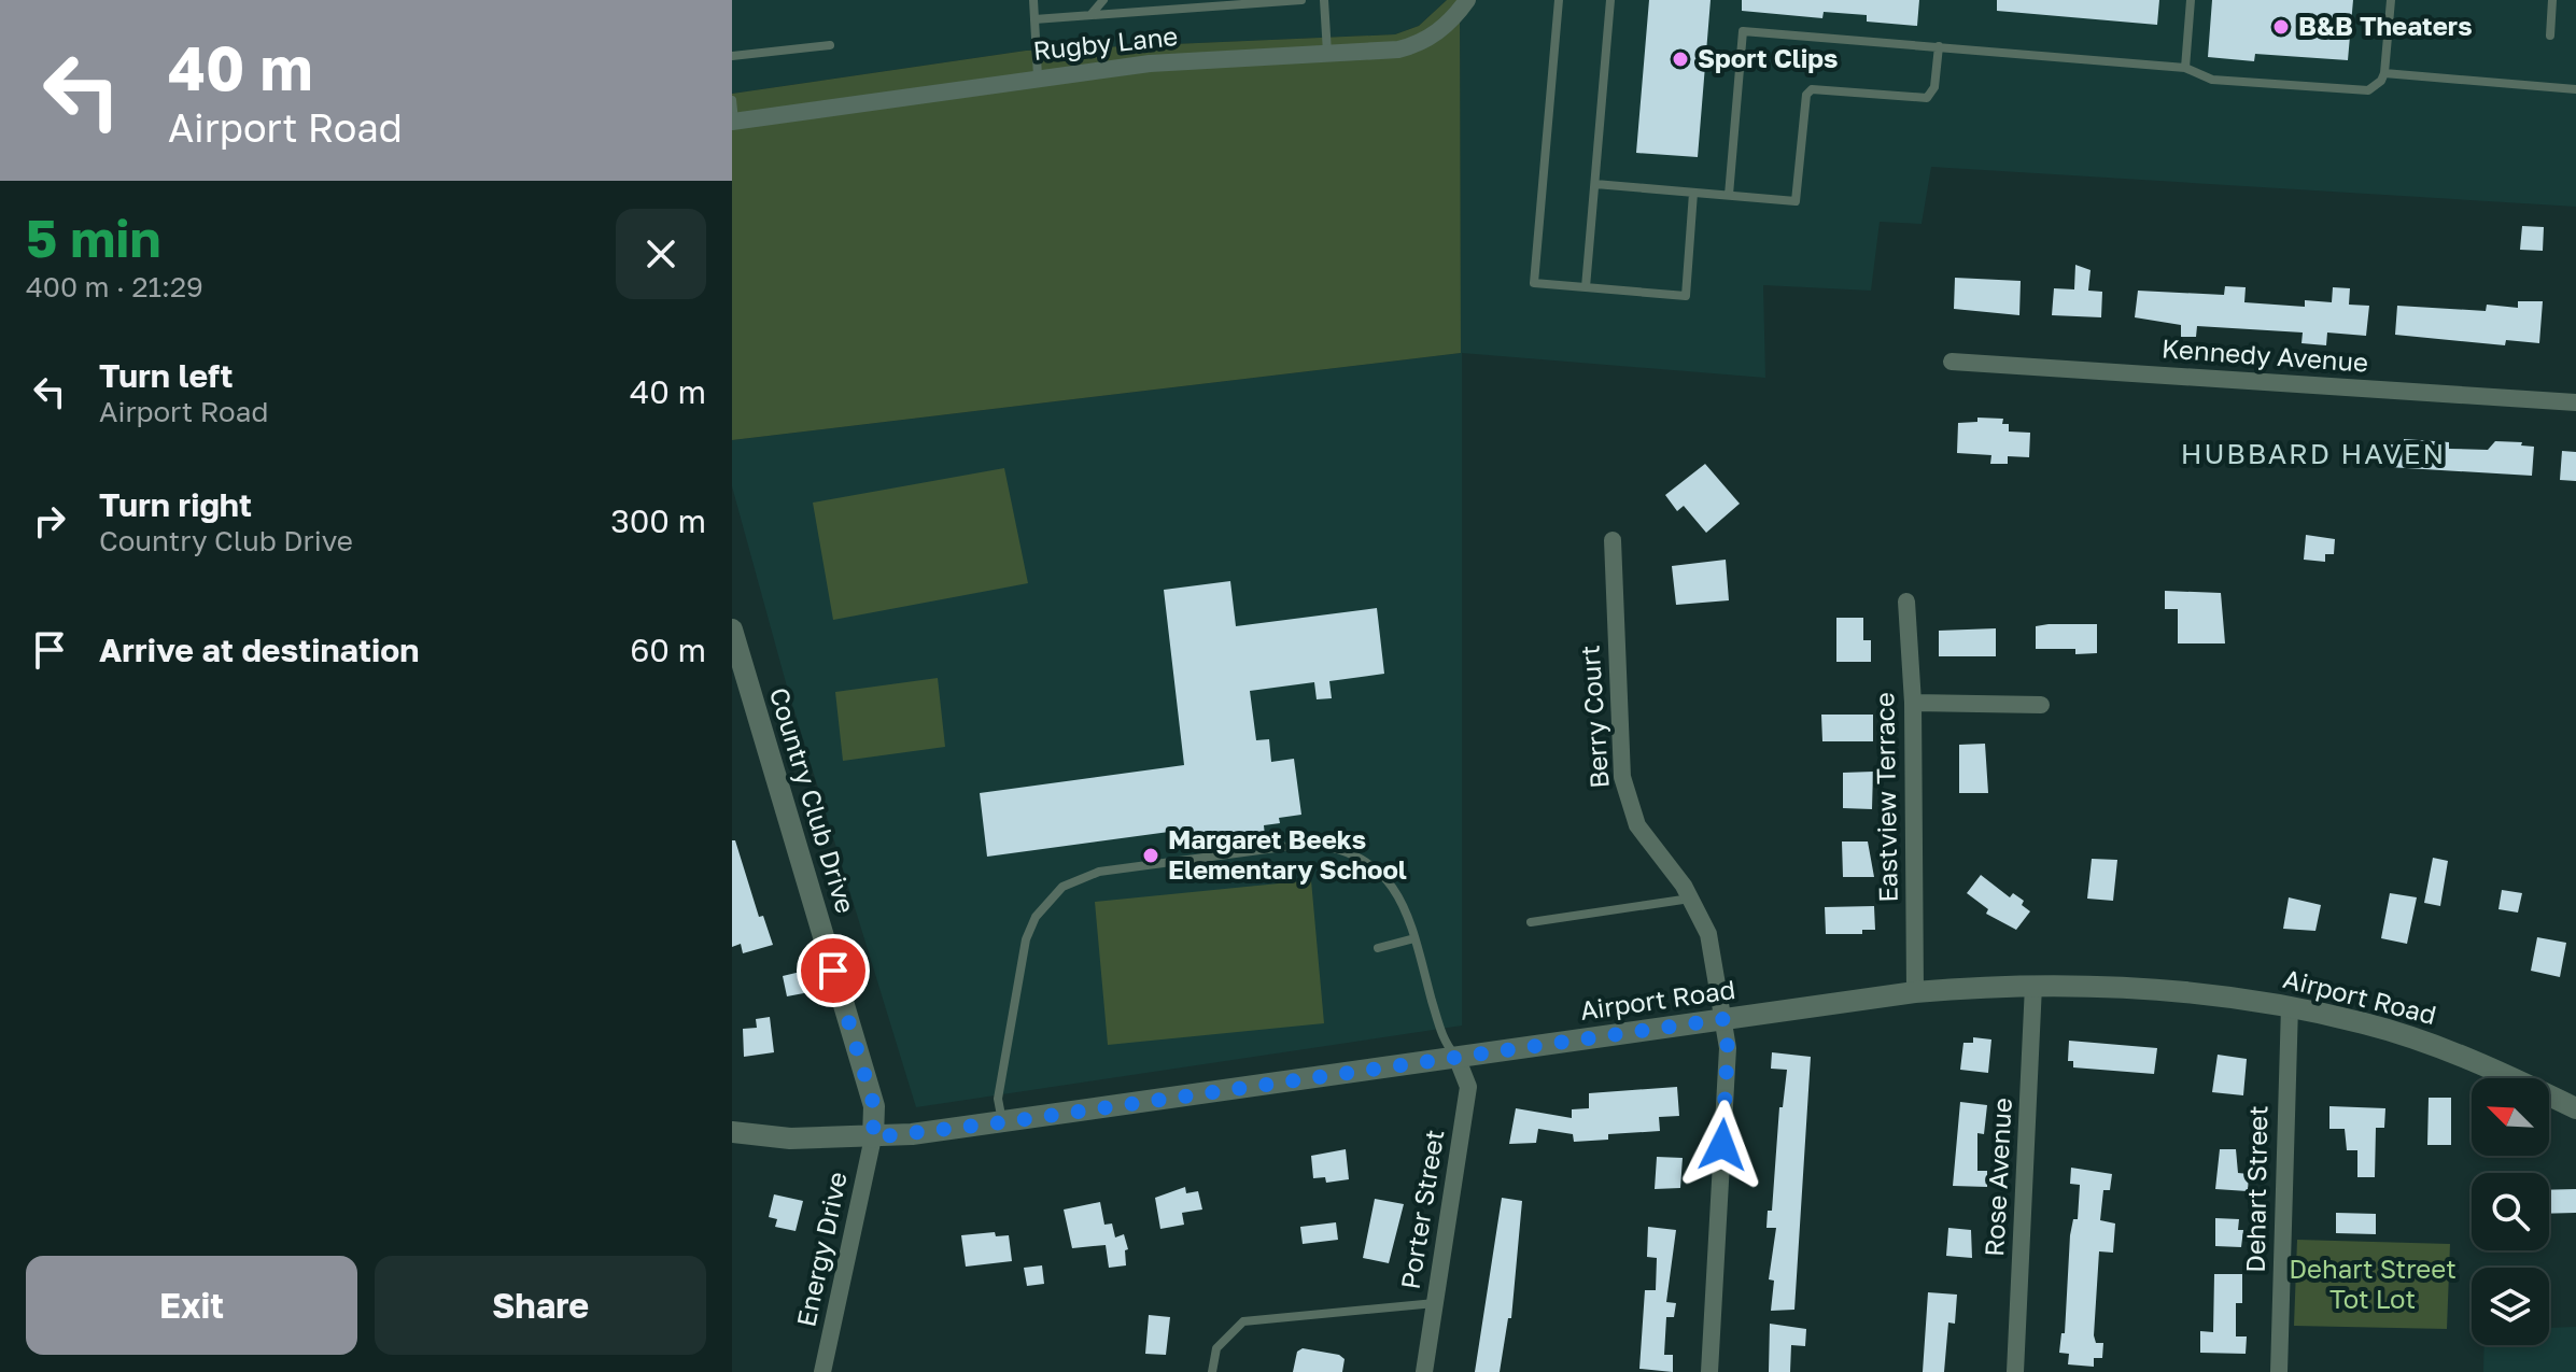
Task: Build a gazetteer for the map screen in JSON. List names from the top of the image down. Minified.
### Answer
{"streets":{"street":["Rugby Lane","Kennedy Avenue","Berry Court","Eastview Terrace","Country Club Drive","Airport Road","Rose Avenue","Dehart Street","Porter Street","Energy Drive"]},"crossings":[["Berry Court","Airport Road"],["Eastview Terrace","Airport Road"],["Country Club Drive","Airport Road"],["Country Club Drive","Energy Drive"],["Airport Road","Rose Avenue"],["Airport Road","Dehart Street"],["Airport Road","Porter Street"],["Airport Road","Energy Drive"]],"districts":["HUBBARD HAVEN"],"parks":["Dehart Street Tot Lot"],"places":["B&B Theaters","Sport Clips","Margaret Beeks Elementary School"],"north":"top left","page":{"turn":["40 m","Airport Road"],"heading":["5 min","400 m · 21:29"],"list":[{"name":"Turn left","note":"Airport Road","value":"40 m"},{"name":"Turn right","note":"Country Club Drive","value":"300 m"},{"name":"Arrive at destination","value":"60 m"}],"buttons":["Exit","Share"]}}
